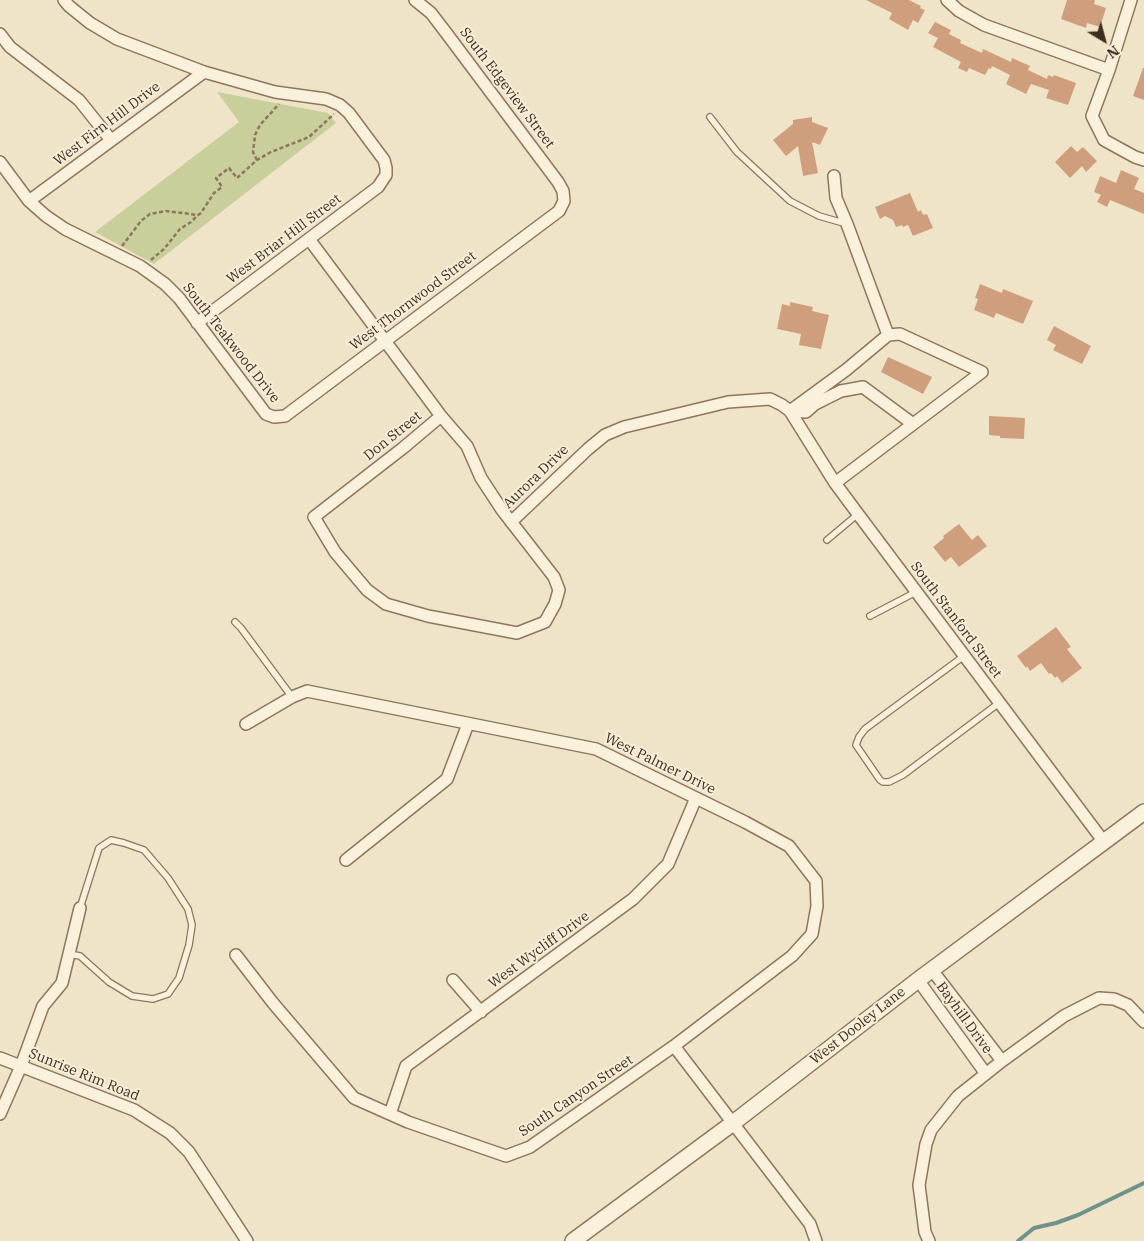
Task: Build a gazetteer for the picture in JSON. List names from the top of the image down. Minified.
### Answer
{"streets":{"street":["South Edgeview Street","West Firn Hill Drive","West Briar Hill Street","West Thornwood Street","South Teakwood Drive","Don Street","Aurora Drive","South Stanford Street","West Palmer Drive","West Wycliff Drive","Bayhill Drive","West Dooley Lane","Sunrise Rim Road","South Canyon Street"]},"crossings":[["South Edgeview Street","West Thornwood Street"],["West Firn Hill Drive","South Teakwood Drive"],["West Briar Hill Street","South Teakwood Drive"],["West Thornwood Street","South Teakwood Drive"],["Don Street","Aurora Drive"],["Aurora Drive","South Stanford Street"],["South Stanford Street","West Dooley Lane"],["West Palmer Drive","West Wycliff Drive"],["West Palmer Drive","South Canyon Street"],["West Wycliff Drive","South Canyon Street"],["Bayhill Drive","West Dooley Lane"]],"north":"bottom right"}
